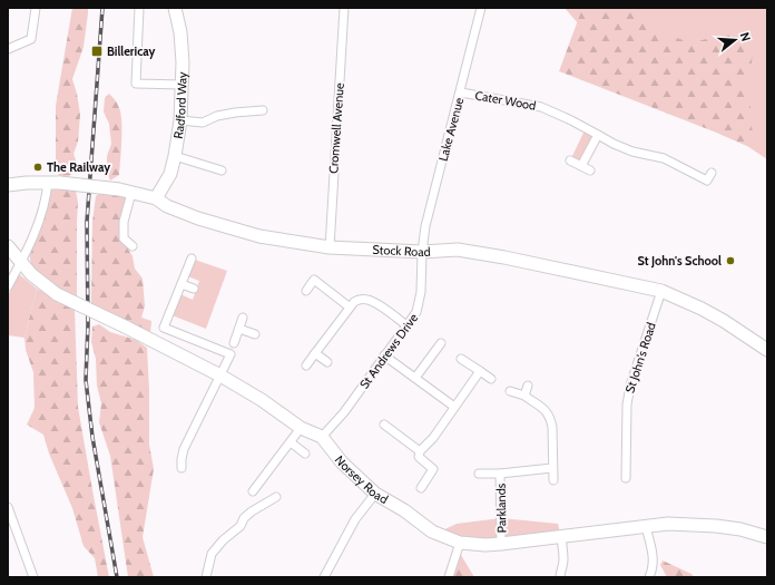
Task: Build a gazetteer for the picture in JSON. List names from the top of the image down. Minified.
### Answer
{"streets":{"street":["Cater Wood","Radford Way","Cromwell Avenue","Lake Avenue","Stock Road","St Andrews Drive","St John's Road","Norsey Road","Parklands"]},"crossings":[["Cater Wood","Lake Avenue"],["Radford Way","Stock Road"],["Cromwell Avenue","Stock Road"],["Lake Avenue","Stock Road"],["Lake Avenue","St Andrews Drive"],["Stock Road","St Andrews Drive"],["Stock Road","St John's Road"],["St Andrews Drive","Norsey Road"],["Norsey Road","Parklands"]],"places":{"transit":["Billericay"],"other":["The Railway","St John's School"]},"north":"right"}
